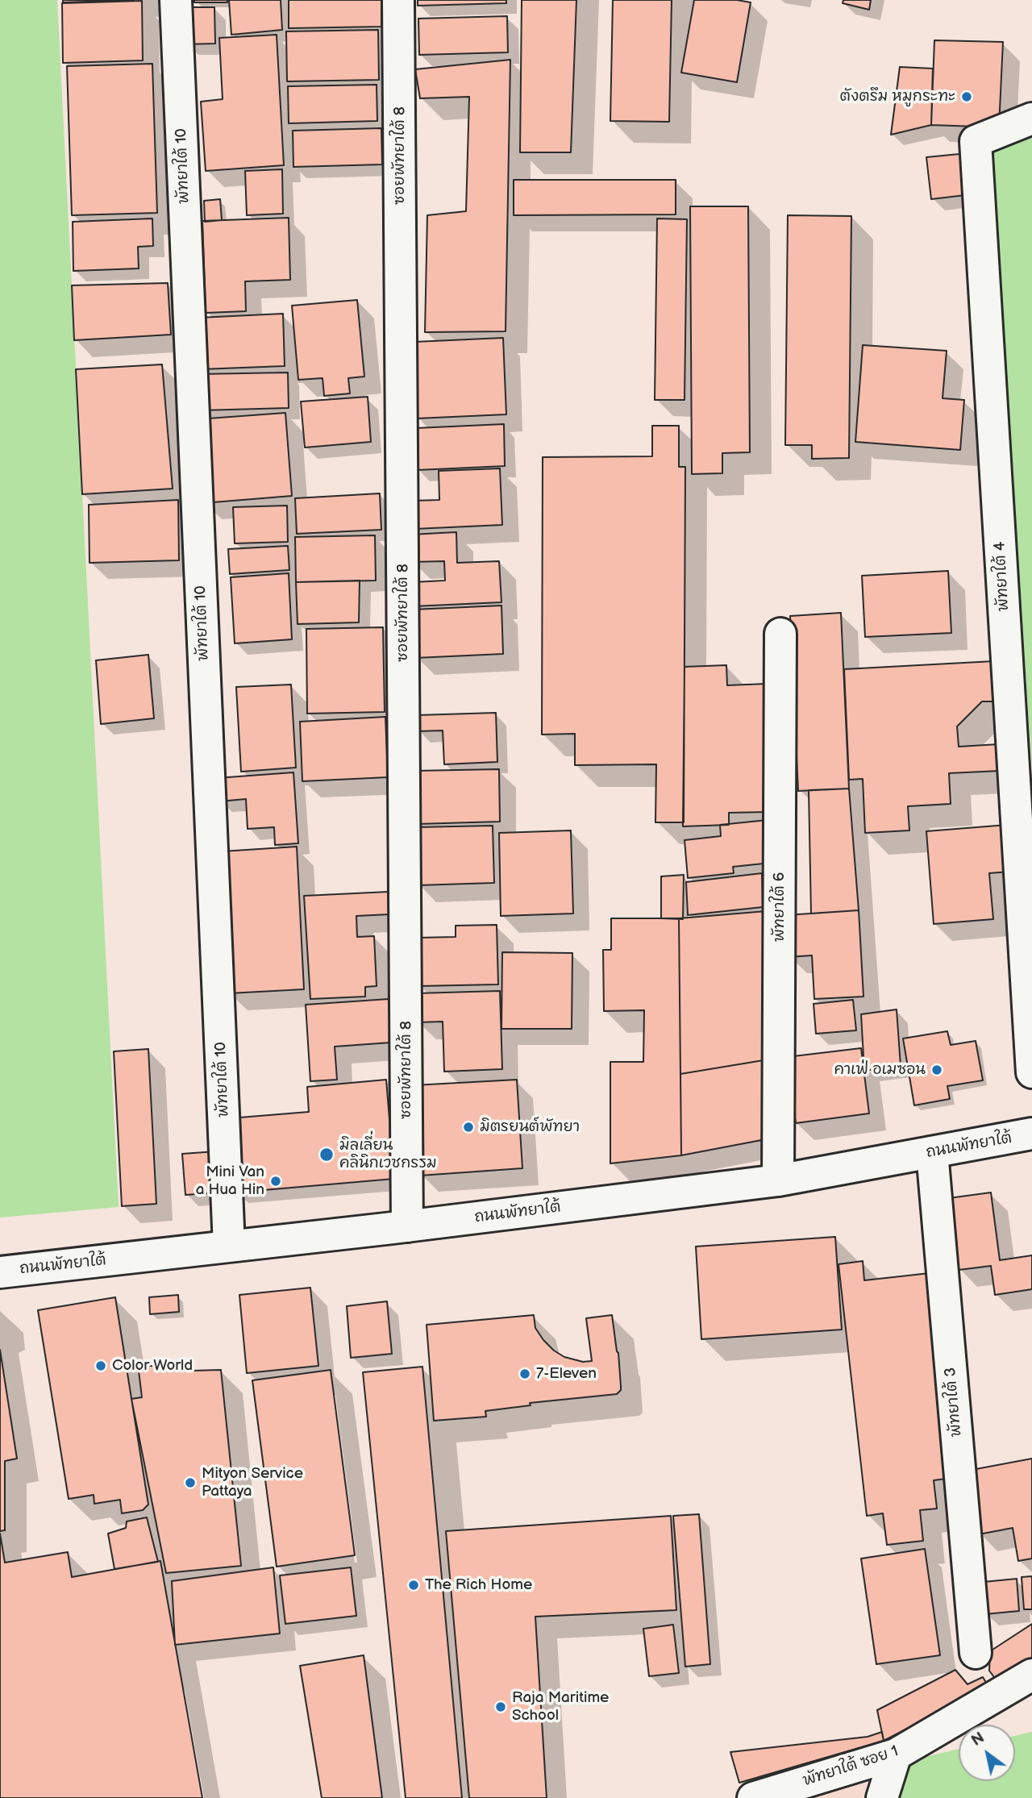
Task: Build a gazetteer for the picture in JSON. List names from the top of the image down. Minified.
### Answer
{"streets":{"street":["ซอยพัทยาใต้ 8","พัทยาใต้ 10","พัทยาใต้ 4","พัทยาใต้ 6","ถนนพัทยาใต้","พัทยาใต้ 3","พัทยาใต้ ซอย 1"]},"crossings":[["ซอยพัทยาใต้ 8","ถนนพัทยาใต้"],["พัทยาใต้ 10","ถนนพัทยาใต้"],["พัทยาใต้ 6","ถนนพัทยาใต้"],["ถนนพัทยาใต้","พัทยาใต้ 3"]],"places":["ตังตรึม หมูกระทะ","คาเฟ่ อเมซอน","มิตรยนต์พัทยา","มิลเลี่ยน คลินิกเวชกรรม","Mini Van a Hua Hin","Color World","7-Eleven","Mityon Service Pattaya","The Rich Home","Raja Maritime School"],"north":"top left"}
